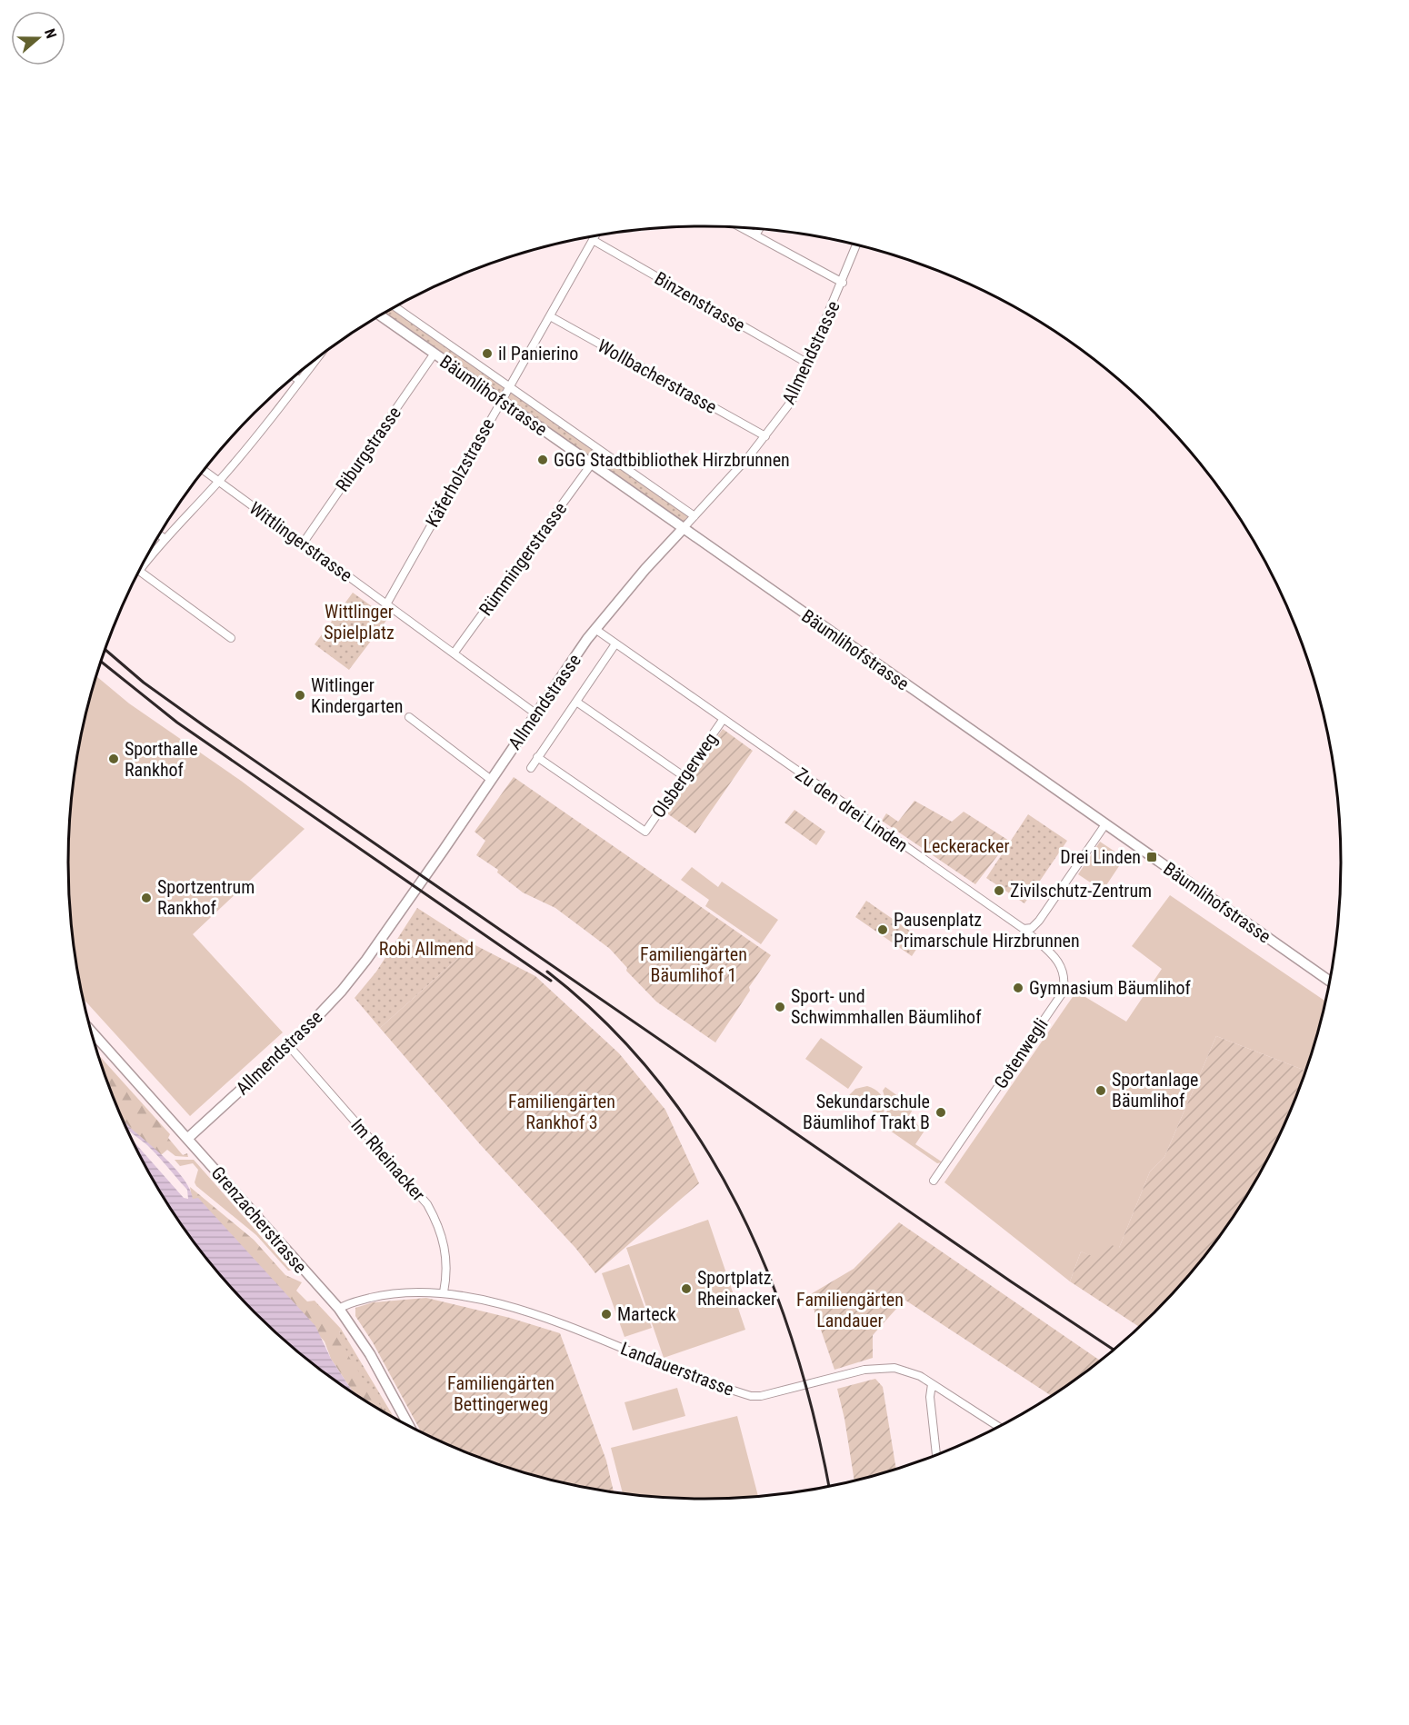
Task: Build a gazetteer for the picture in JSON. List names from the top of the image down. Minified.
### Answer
{"streets":{"main road":["Allmendstrasse","Bäumlihofstrasse","Grenzacherstrasse"],"street":["Binzenstrasse","Wollbacherstrasse","Riburgstrasse","Käferholzstrasse","Wittlingerstrasse","Rümmingerstrasse","Olsbergerweg","Zu den drei Linden","Gotenwegli","Im Rheinacker","Landauerstrasse"]},"crossings":[["Binzenstrasse","Allmendstrasse"],["Binzenstrasse","Käferholzstrasse"],["Allmendstrasse","Wollbacherstrasse"],["Allmendstrasse","Bäumlihofstrasse"],["Allmendstrasse","Wittlingerstrasse"],["Allmendstrasse","Olsbergerweg"],["Allmendstrasse","Zu den drei Linden"],["Allmendstrasse","Im Rheinacker"],["Allmendstrasse","Grenzacherstrasse"],["Wollbacherstrasse","Käferholzstrasse"],["Bäumlihofstrasse","Riburgstrasse"],["Bäumlihofstrasse","Käferholzstrasse"],["Bäumlihofstrasse","Rümmingerstrasse"],["Riburgstrasse","Wittlingerstrasse"],["Käferholzstrasse","Wittlingerstrasse"],["Wittlingerstrasse","Rümmingerstrasse"],["Olsbergerweg","Zu den drei Linden"],["Zu den drei Linden","Gotenwegli"],["Im Rheinacker","Landauerstrasse"],["Grenzacherstrasse","Landauerstrasse"]],"parks":["Wittlinger Spielplatz","Leckeracker","Robi Allmend","Familiengärten Bäumlihof 1","Familiengärten Rankhof 3","Familiengärten Landauer","Familiengärten Bettingerweg"],"places":{"other":["il Panierino","GGG Stadtbibliothek Hirzbrunnen","Witlinger Kindergarten","Sporthalle Rankhof","Zivilschutz-Zentrum","Sportzentrum Rankhof","Pausenplatz Primarschule Hirzbrunnen","Gymnasium Bäumlihof","Sport- und Schwimmhallen Bäumlihof","Sportanlage Bäumlihof","Sekundarschule Bäumlihof Trakt B","Sportplatz Rheinacker","Marteck"],"transit":["Drei Linden"]},"north":"right"}
